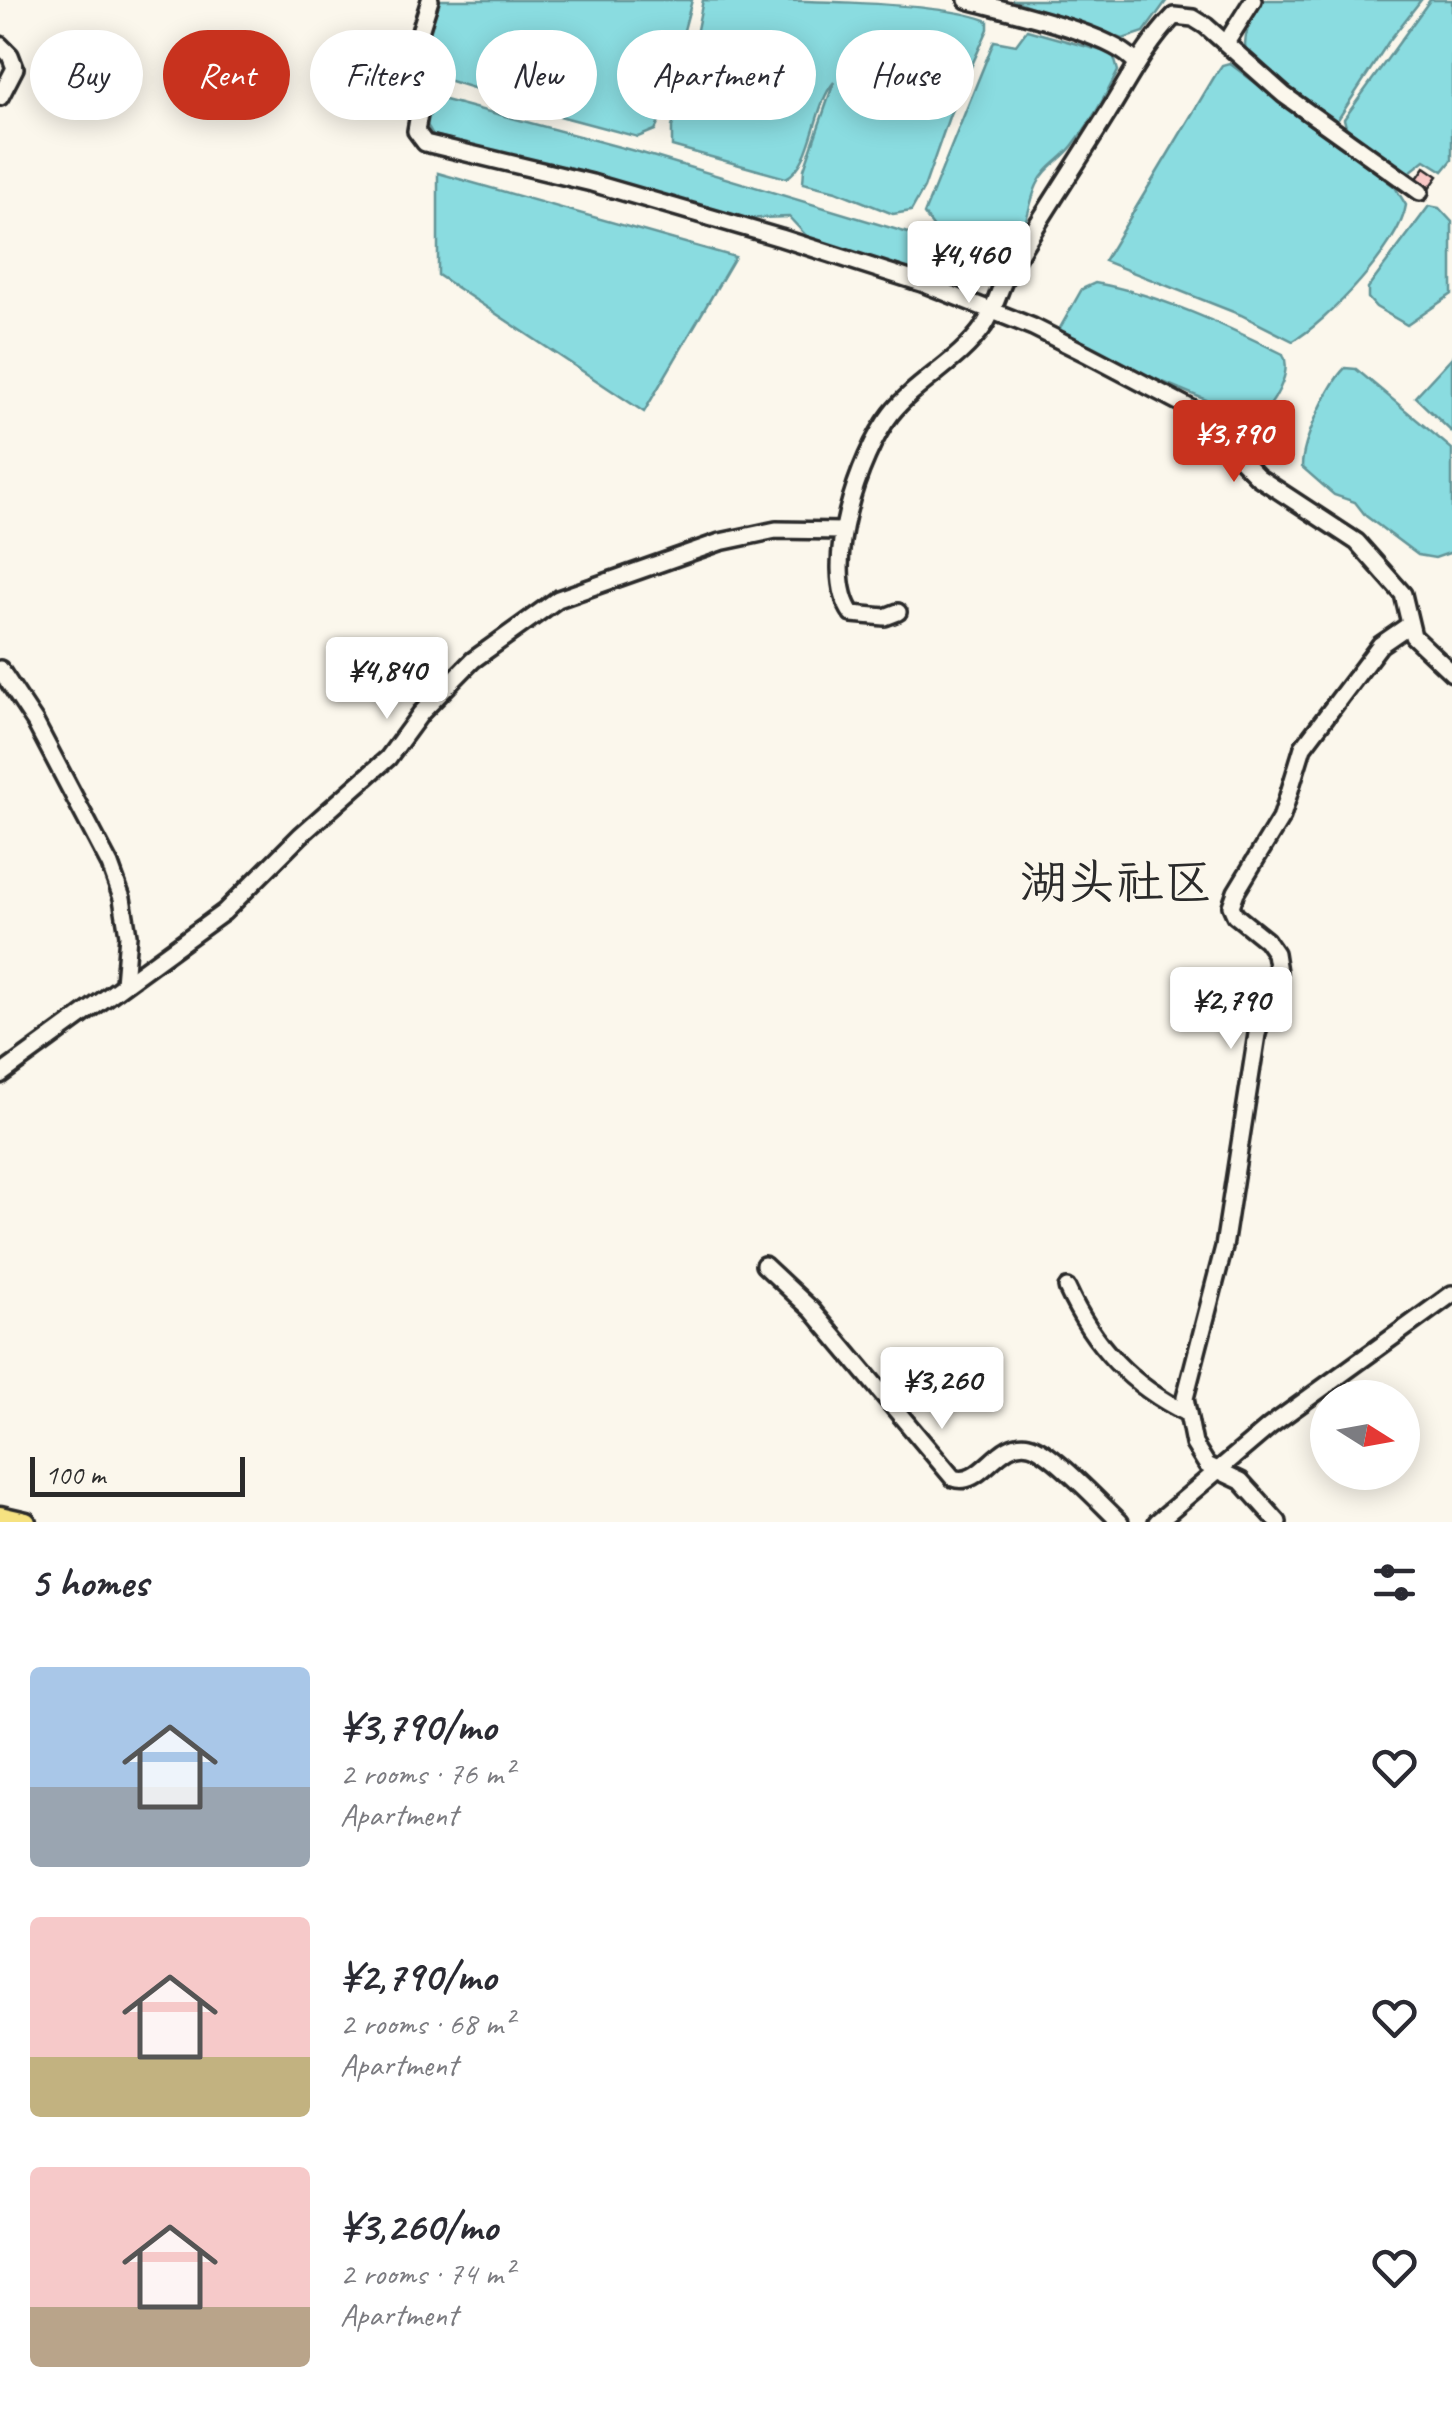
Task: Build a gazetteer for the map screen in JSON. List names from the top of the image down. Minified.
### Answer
{"districts":["湖头社区"],"scale_bar":"100 m","north":"right","page":{"chip":["Buy","Rent","Filters","New","Apartment","House"],"price":["¥4,460","¥3,790","¥4,840","¥2,790","¥3,260"],"scale":"100 m","heading":"5 homes","list":[{"name":"¥3,790/mo","note":"2 rooms · 76 m² · Apartment"},{"name":"¥2,790/mo","note":"2 rooms · 68 m² · Apartment"},{"name":"¥3,260/mo","note":"2 rooms · 74 m² · Apartment"}]}}
